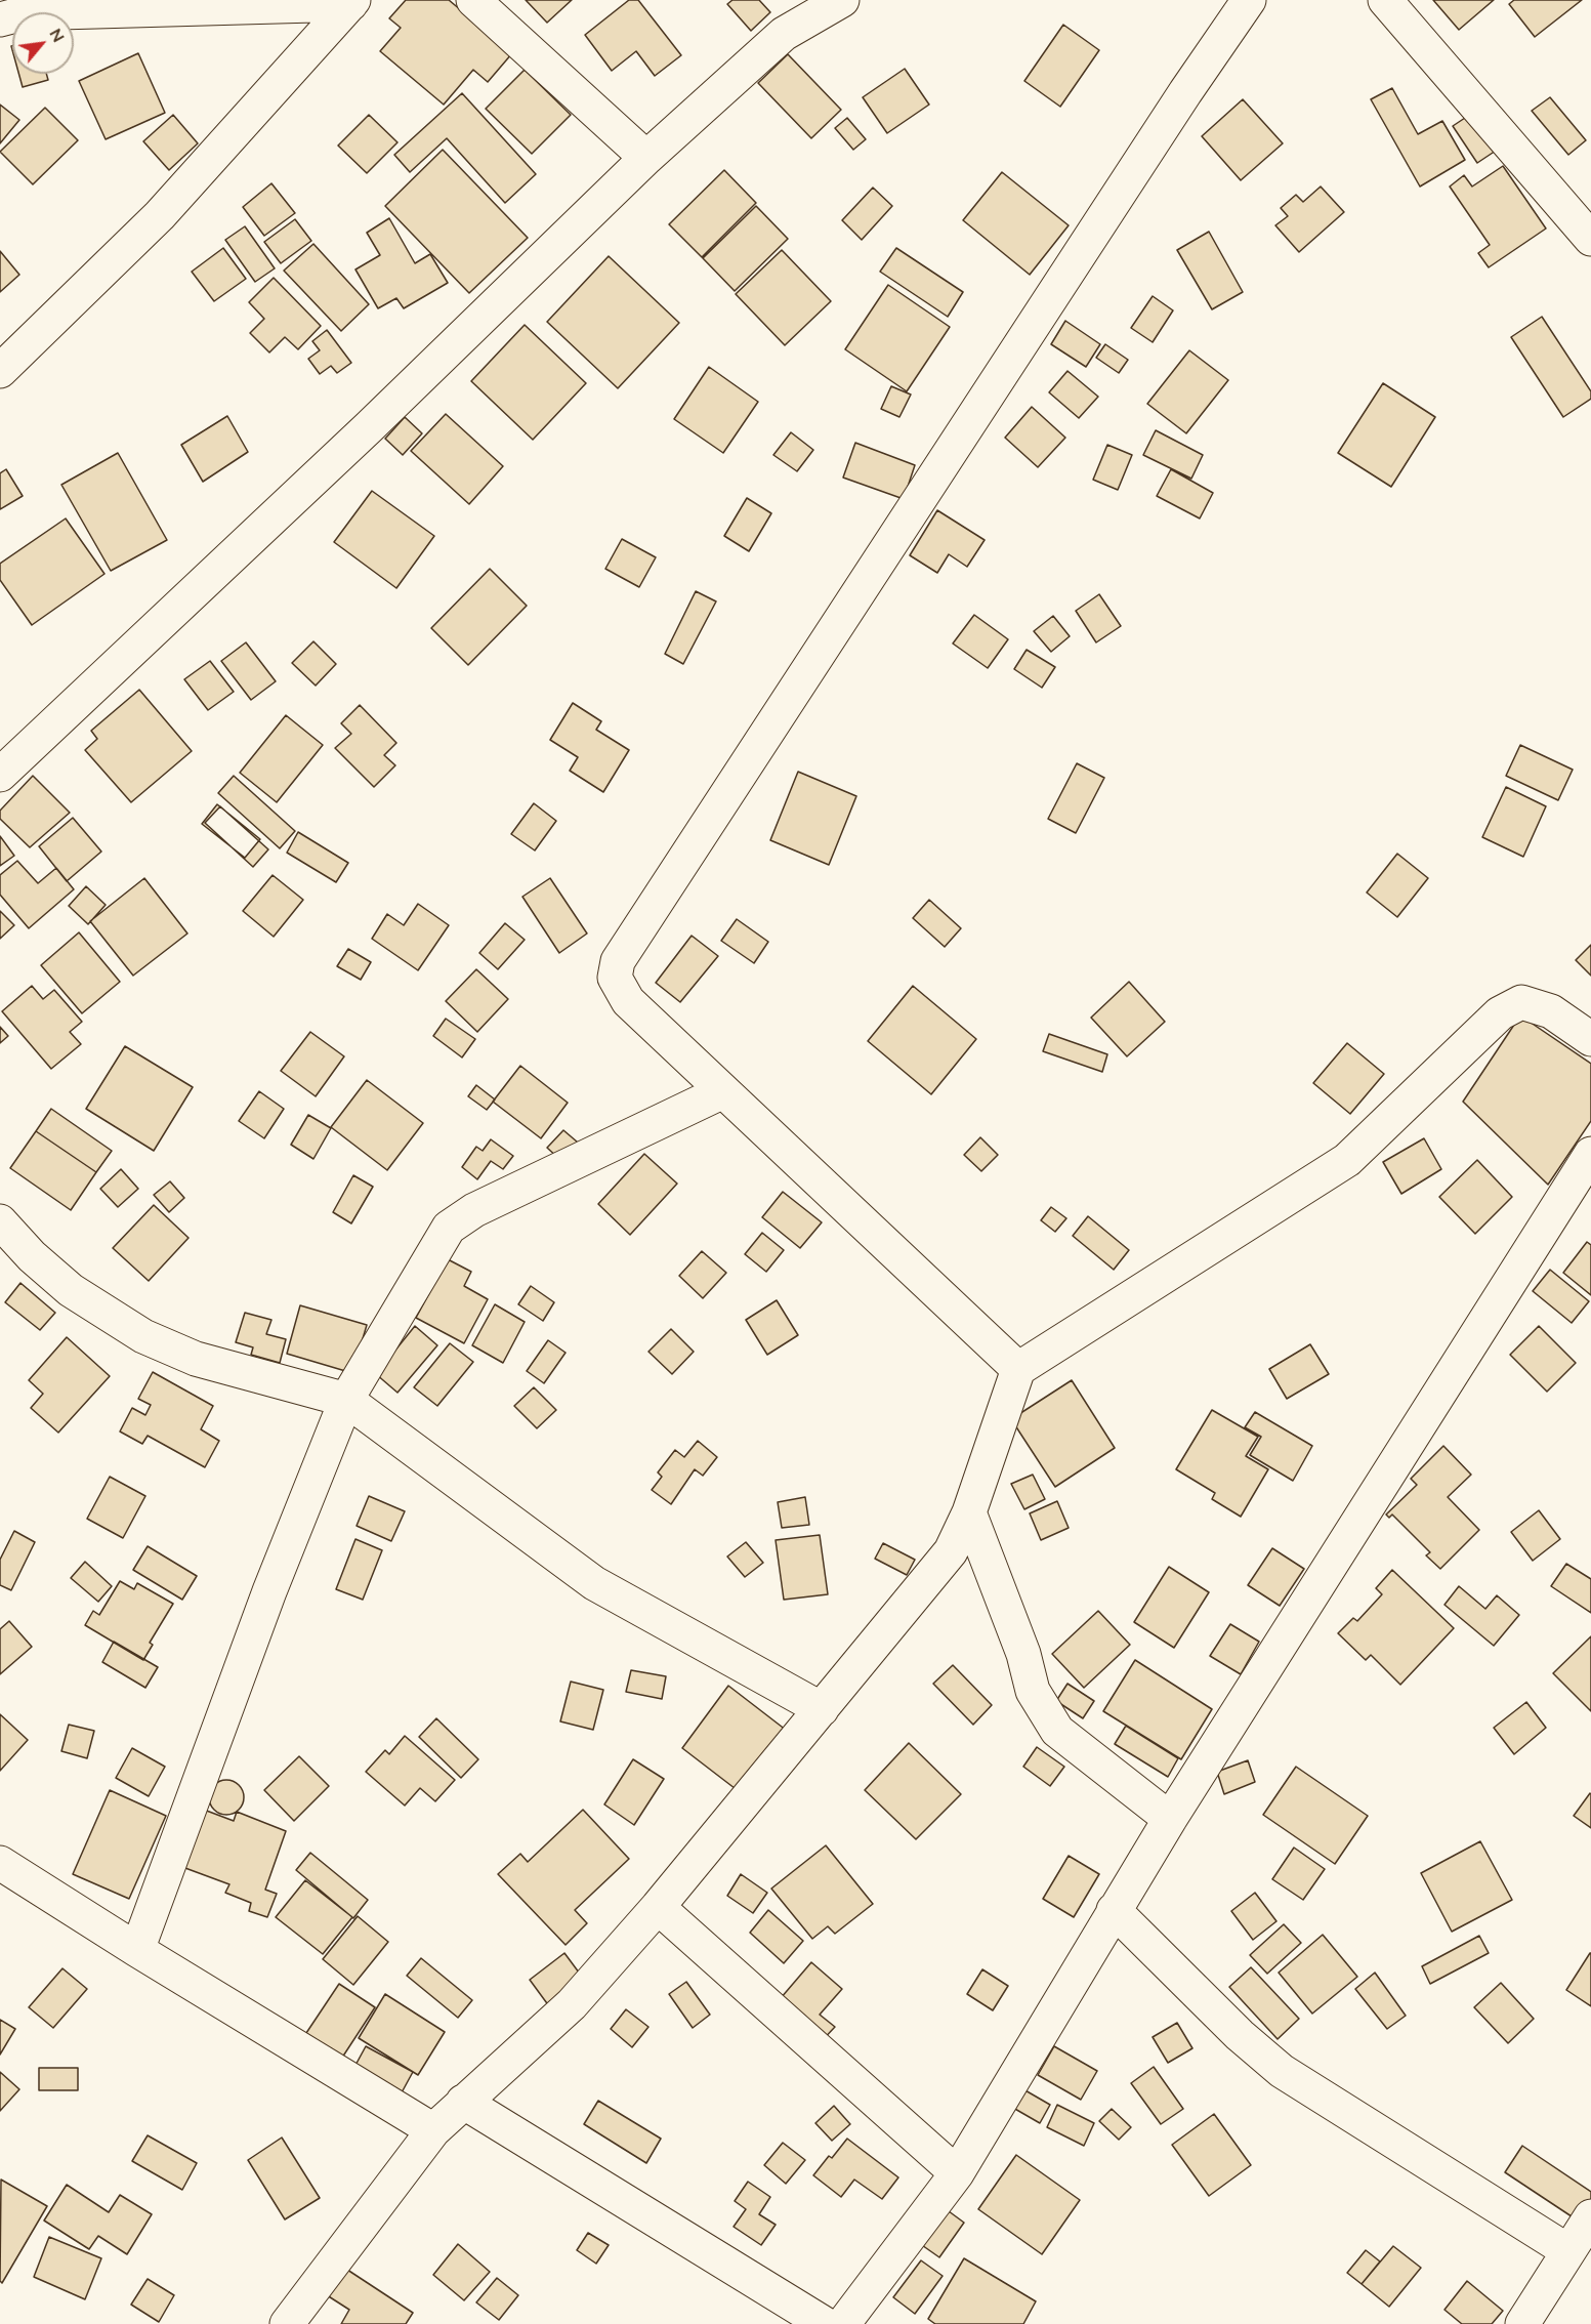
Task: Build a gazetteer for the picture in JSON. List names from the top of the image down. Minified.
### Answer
{"north":"top right"}
